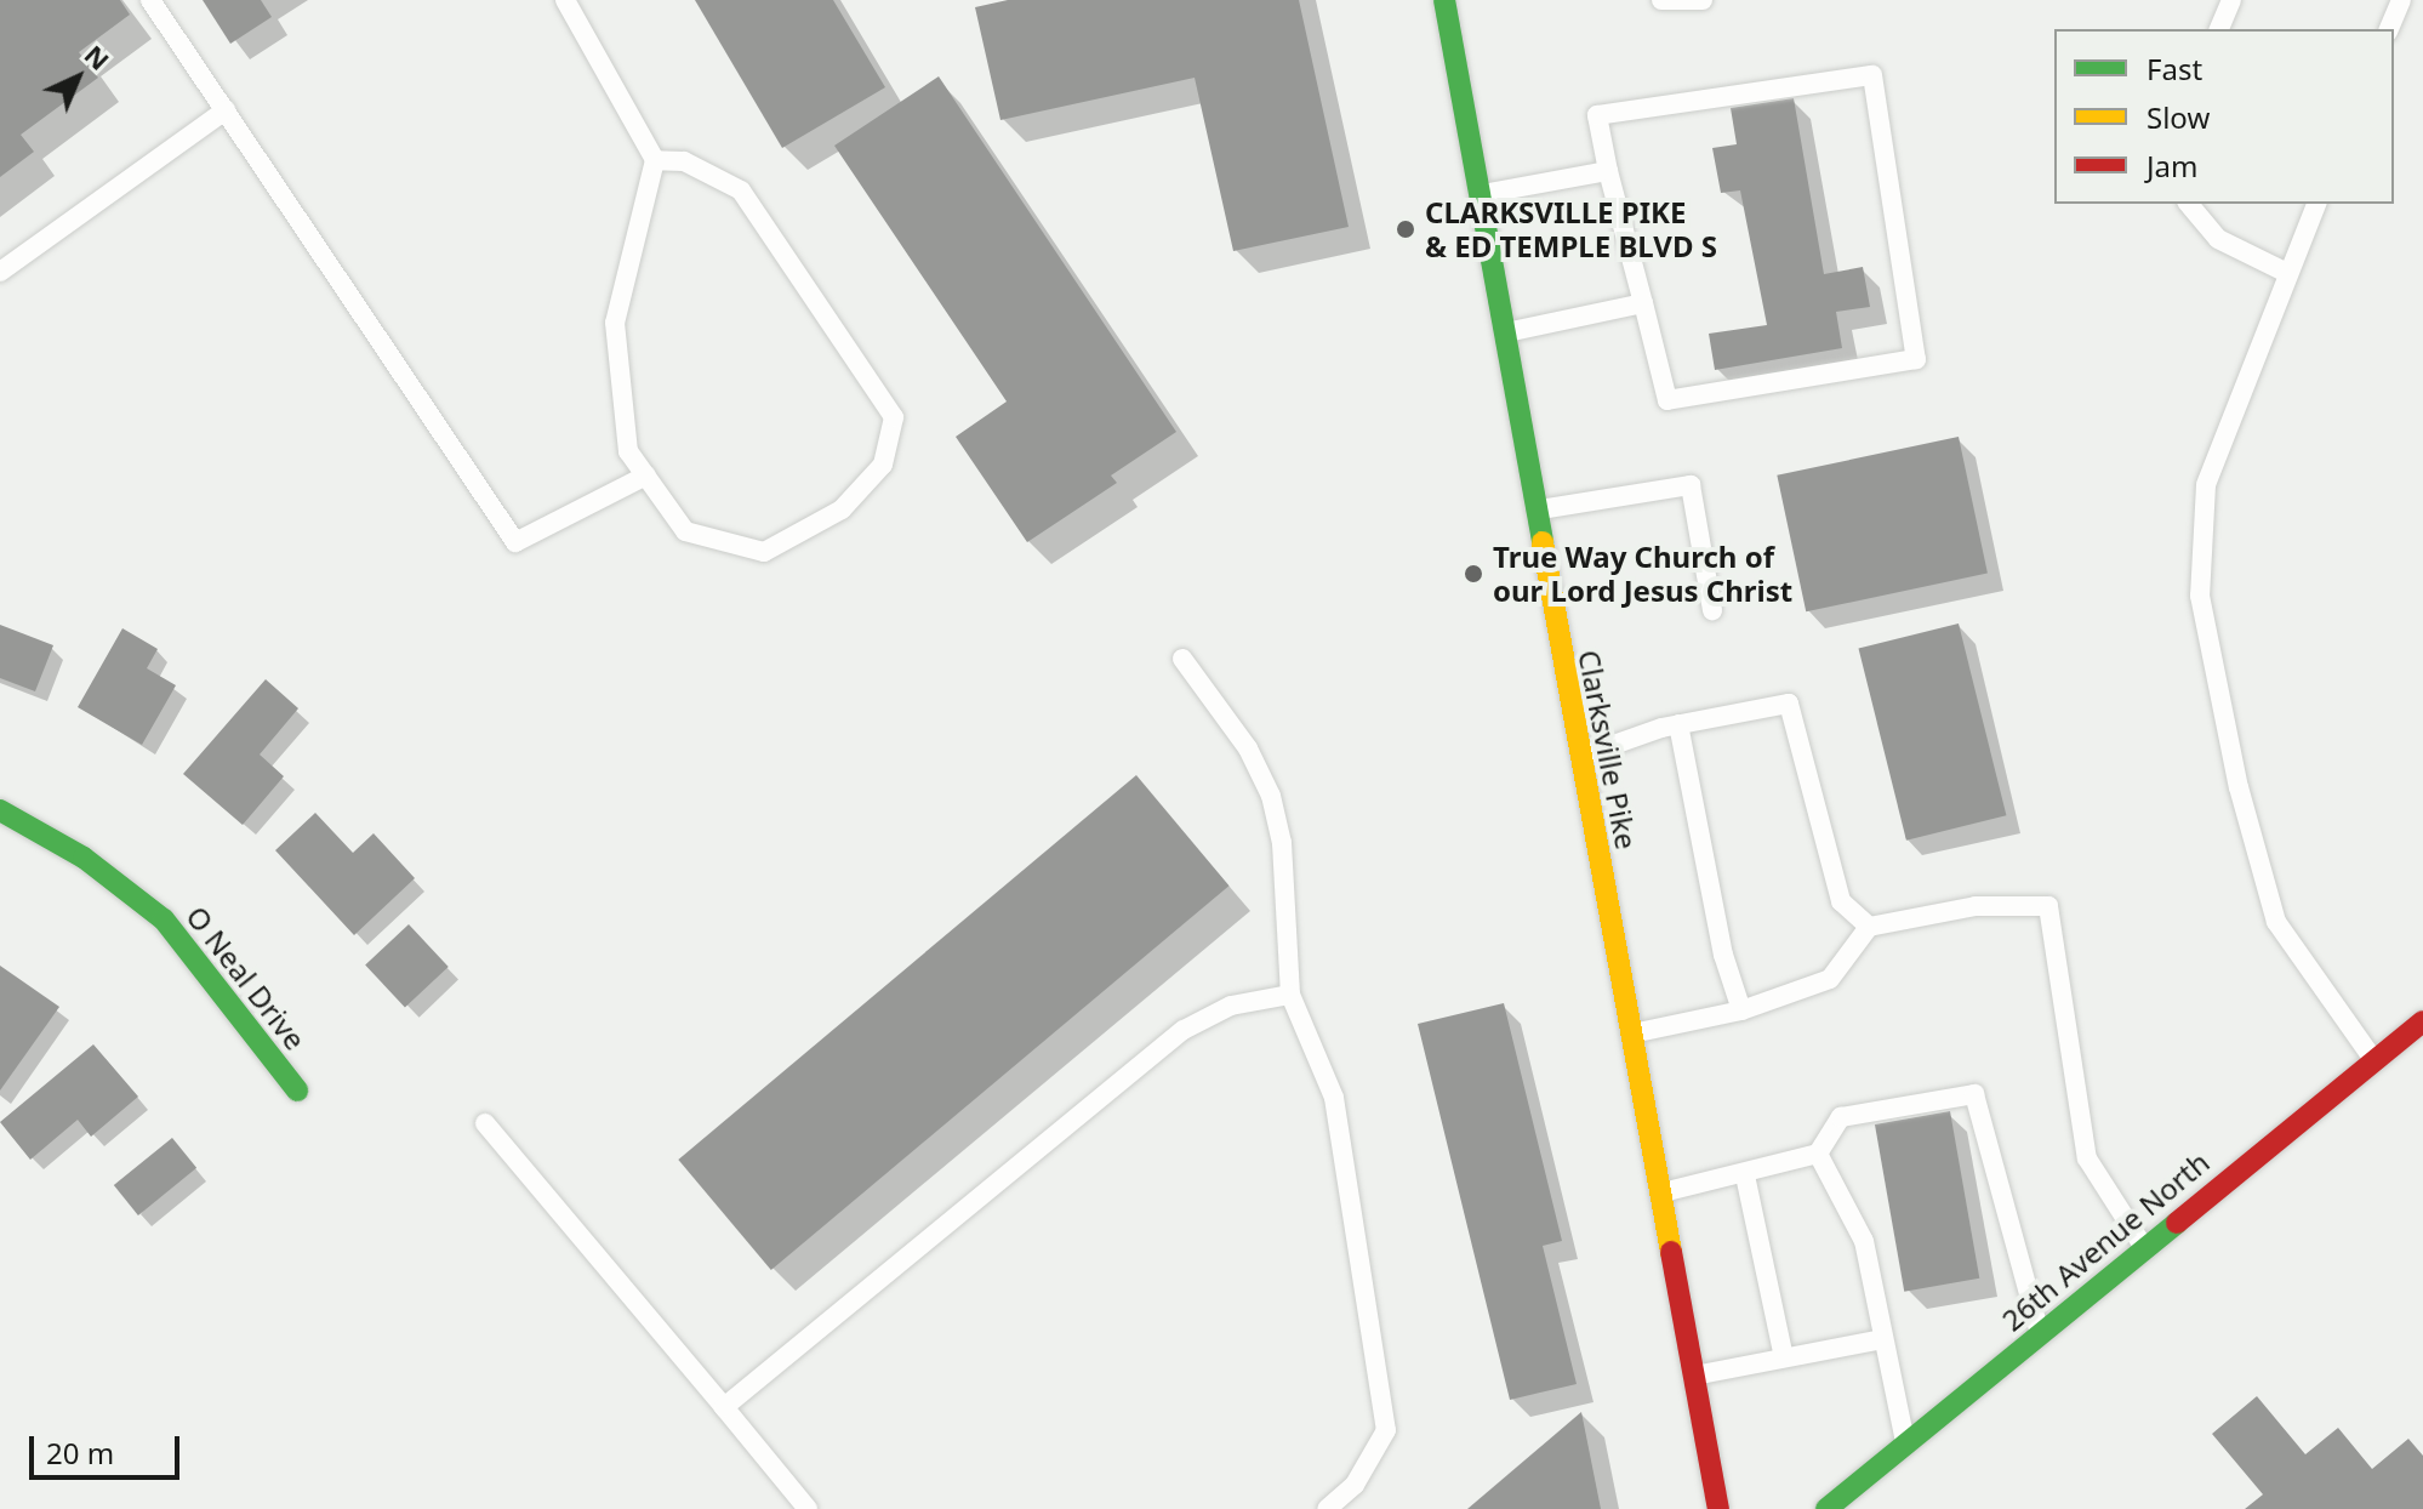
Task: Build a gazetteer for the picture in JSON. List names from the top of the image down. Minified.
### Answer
{"streets":{"main road":["Clarksville Pike","O Neal Drive","26th Avenue North"]},"places":["CLARKSVILLE PIKE & ED TEMPLE BLVD S","True Way Church of our Lord Jesus Christ"],"legend":["Fast","Slow","Jam"],"scale_bar":"20 m","north":"top right"}
